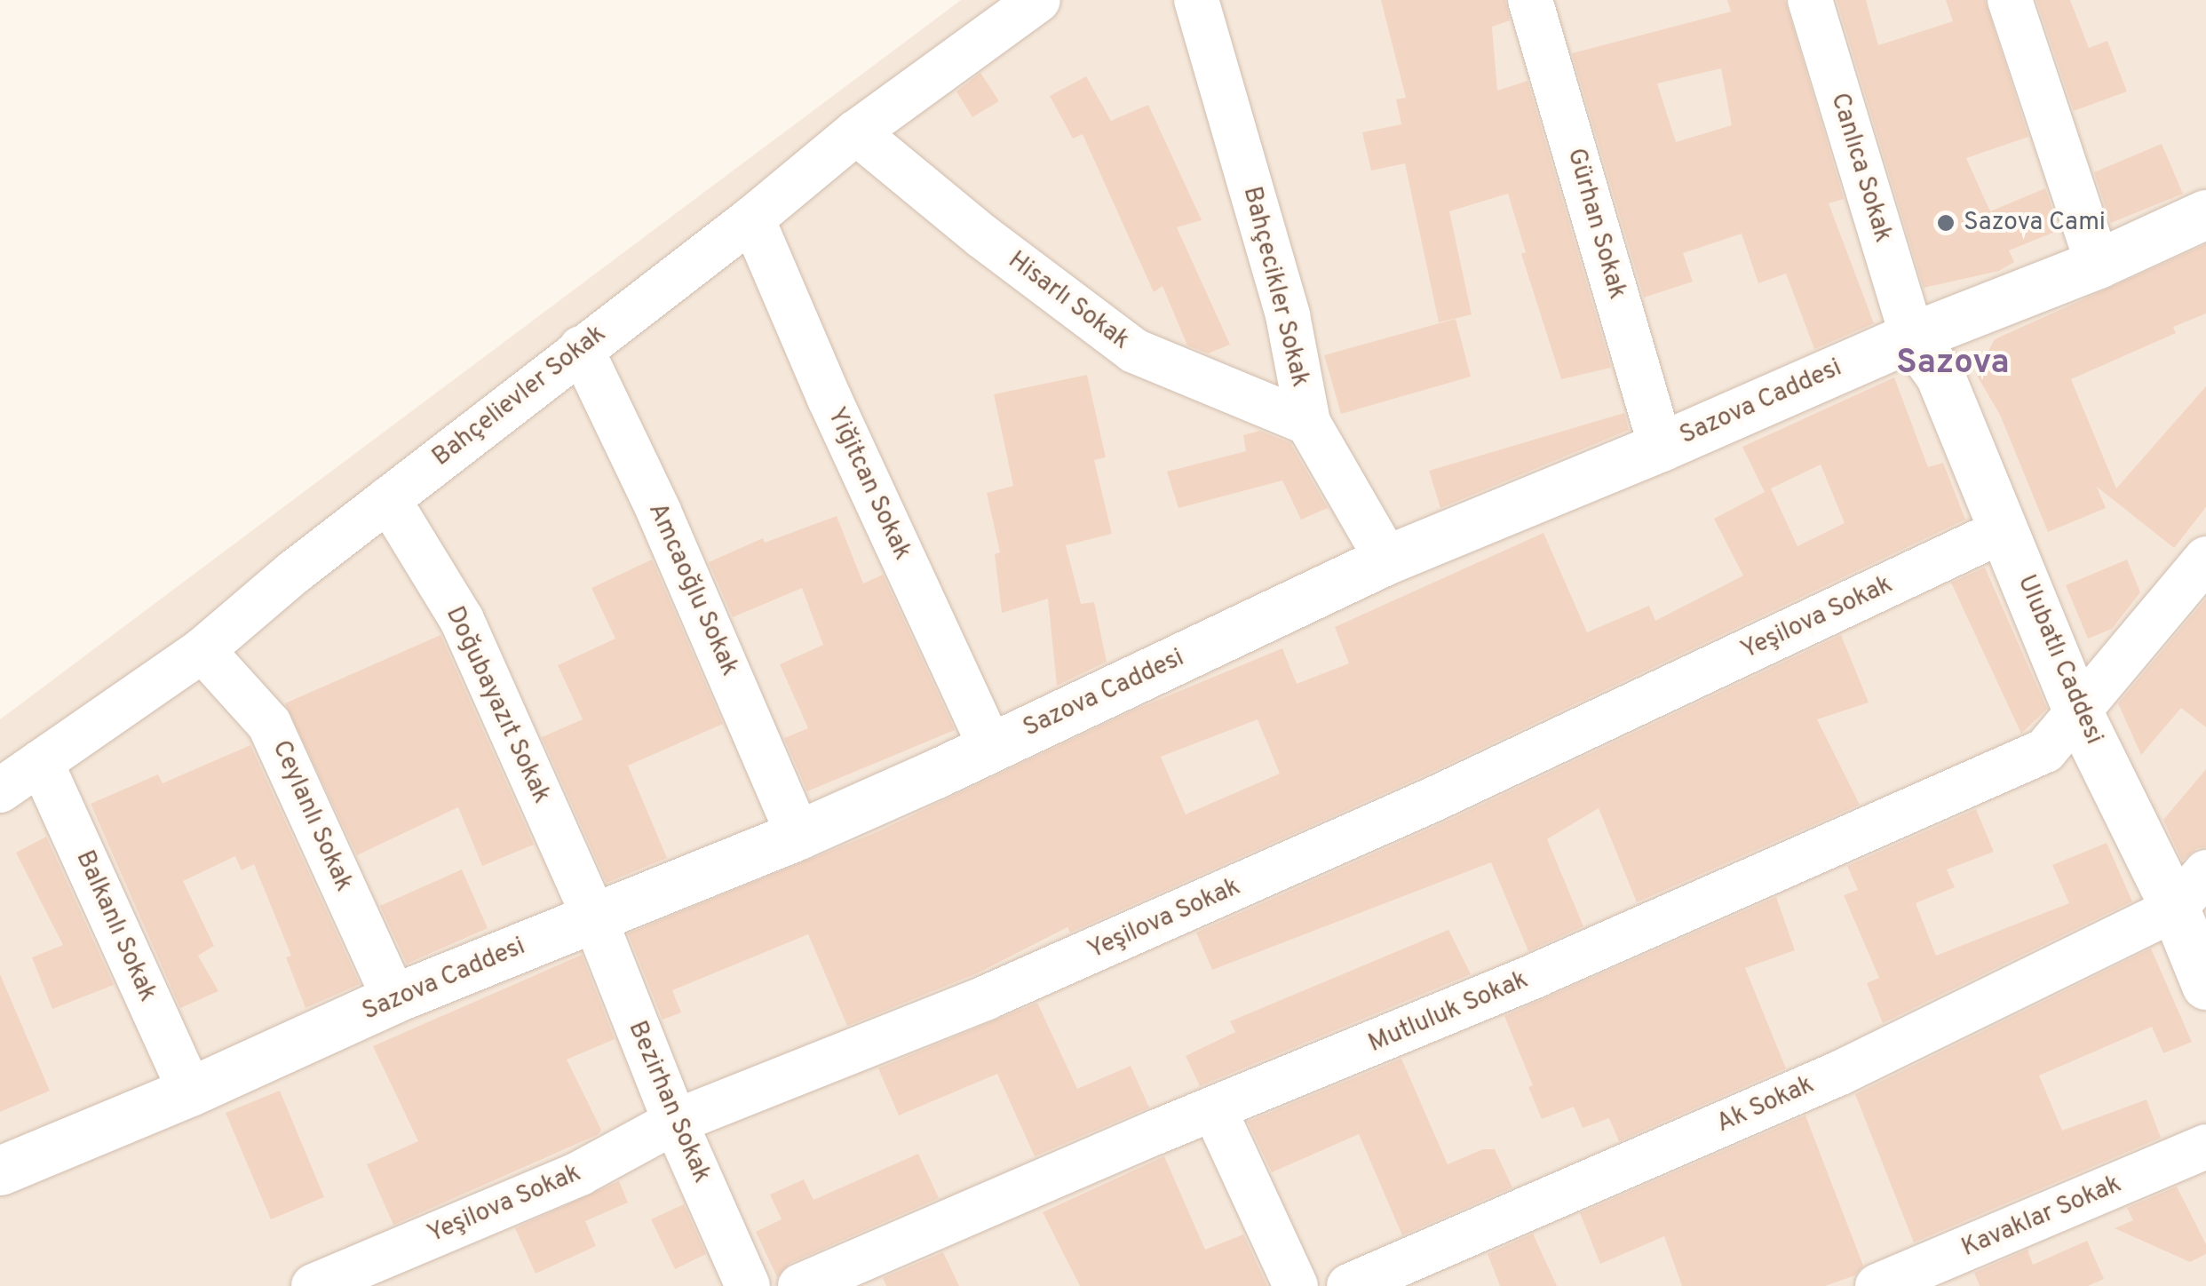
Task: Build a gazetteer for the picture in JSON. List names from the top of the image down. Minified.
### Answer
{"streets":{"street":["Canlıca Sokak","Gürhan Sokak","Bahçecikler Sokak","Hisarlı Sokak","Bahçelievler Sokak","Sazova Caddesi","Yiğitcan Sokak","Amcaoğlu Sokak","Yeşilova Sokak","Ulubatlı Caddesi","Doğubayazıt Sokak","Ceylanlı Sokak","Balkanlı Sokak","Mutluluk Sokak","Bezirhan Sokak","Ak Sokak","Kavaklar Sokak"]},"crossings":[["Canlıca Sokak","Sazova Caddesi"],["Canlıca Sokak","Ulubatlı Caddesi"],["Gürhan Sokak","Sazova Caddesi"],["Bahçecikler Sokak","Hisarlı Sokak"],["Bahçecikler Sokak","Sazova Caddesi"],["Hisarlı Sokak","Bahçelievler Sokak"],["Bahçelievler Sokak","Yiğitcan Sokak"],["Bahçelievler Sokak","Amcaoğlu Sokak"],["Bahçelievler Sokak","Doğubayazıt Sokak"],["Bahçelievler Sokak","Ceylanlı Sokak"],["Bahçelievler Sokak","Balkanlı Sokak"],["Sazova Caddesi","Yiğitcan Sokak"],["Sazova Caddesi","Amcaoğlu Sokak"],["Sazova Caddesi","Ulubatlı Caddesi"],["Sazova Caddesi","Doğubayazıt Sokak"],["Sazova Caddesi","Ceylanlı Sokak"],["Sazova Caddesi","Balkanlı Sokak"],["Sazova Caddesi","Bezirhan Sokak"],["Yeşilova Sokak","Ulubatlı Caddesi"],["Yeşilova Sokak","Bezirhan Sokak"],["Ulubatlı Caddesi","Mutluluk Sokak"],["Ulubatlı Caddesi","Ak Sokak"],["Doğubayazıt Sokak","Bezirhan Sokak"]],"districts":["Sazova"],"places":["Sazova Cami"]}
